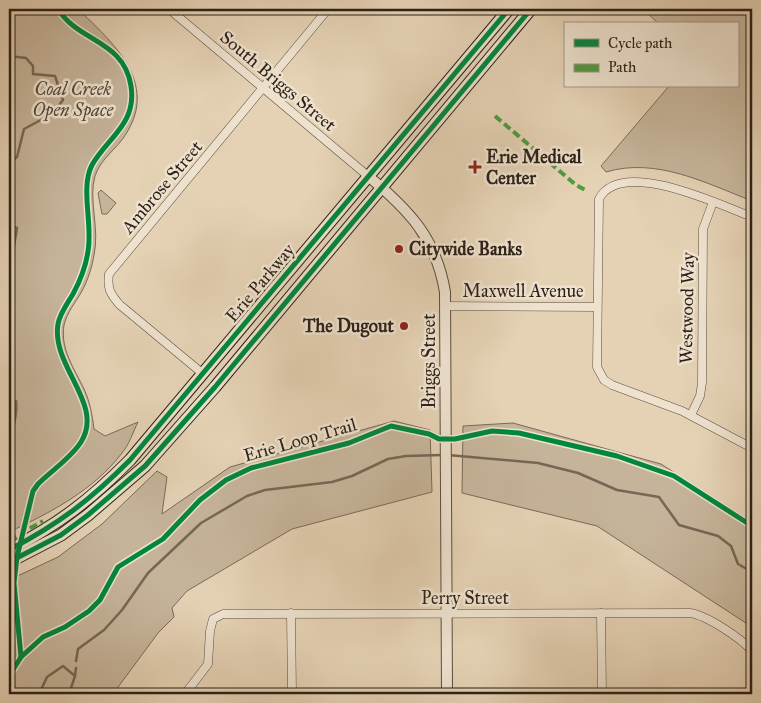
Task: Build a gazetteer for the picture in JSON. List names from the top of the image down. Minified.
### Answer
{"streets":{"main road":["Erie Parkway"],"street":["South Briggs Street","Ambrose Street","Maxwell Avenue","Westwood Way","Briggs Street","Perry Street"],"cycle path":["Erie Loop Trail"]},"crossings":[["South Briggs Street","Ambrose Street"],["South Briggs Street","Erie Parkway"],["South Briggs Street","Briggs Street"],["Ambrose Street","Erie Parkway"],["Erie Parkway","Briggs Street"],["Maxwell Avenue","Westwood Way"],["Maxwell Avenue","Briggs Street"],["Briggs Street","Perry Street"]],"parks":["Coal Creek Open Space"],"places":{"health":["Erie Medical Center"],"other":["Citywide Banks","The Dugout"]},"legend":["Cycle path","Path"]}
